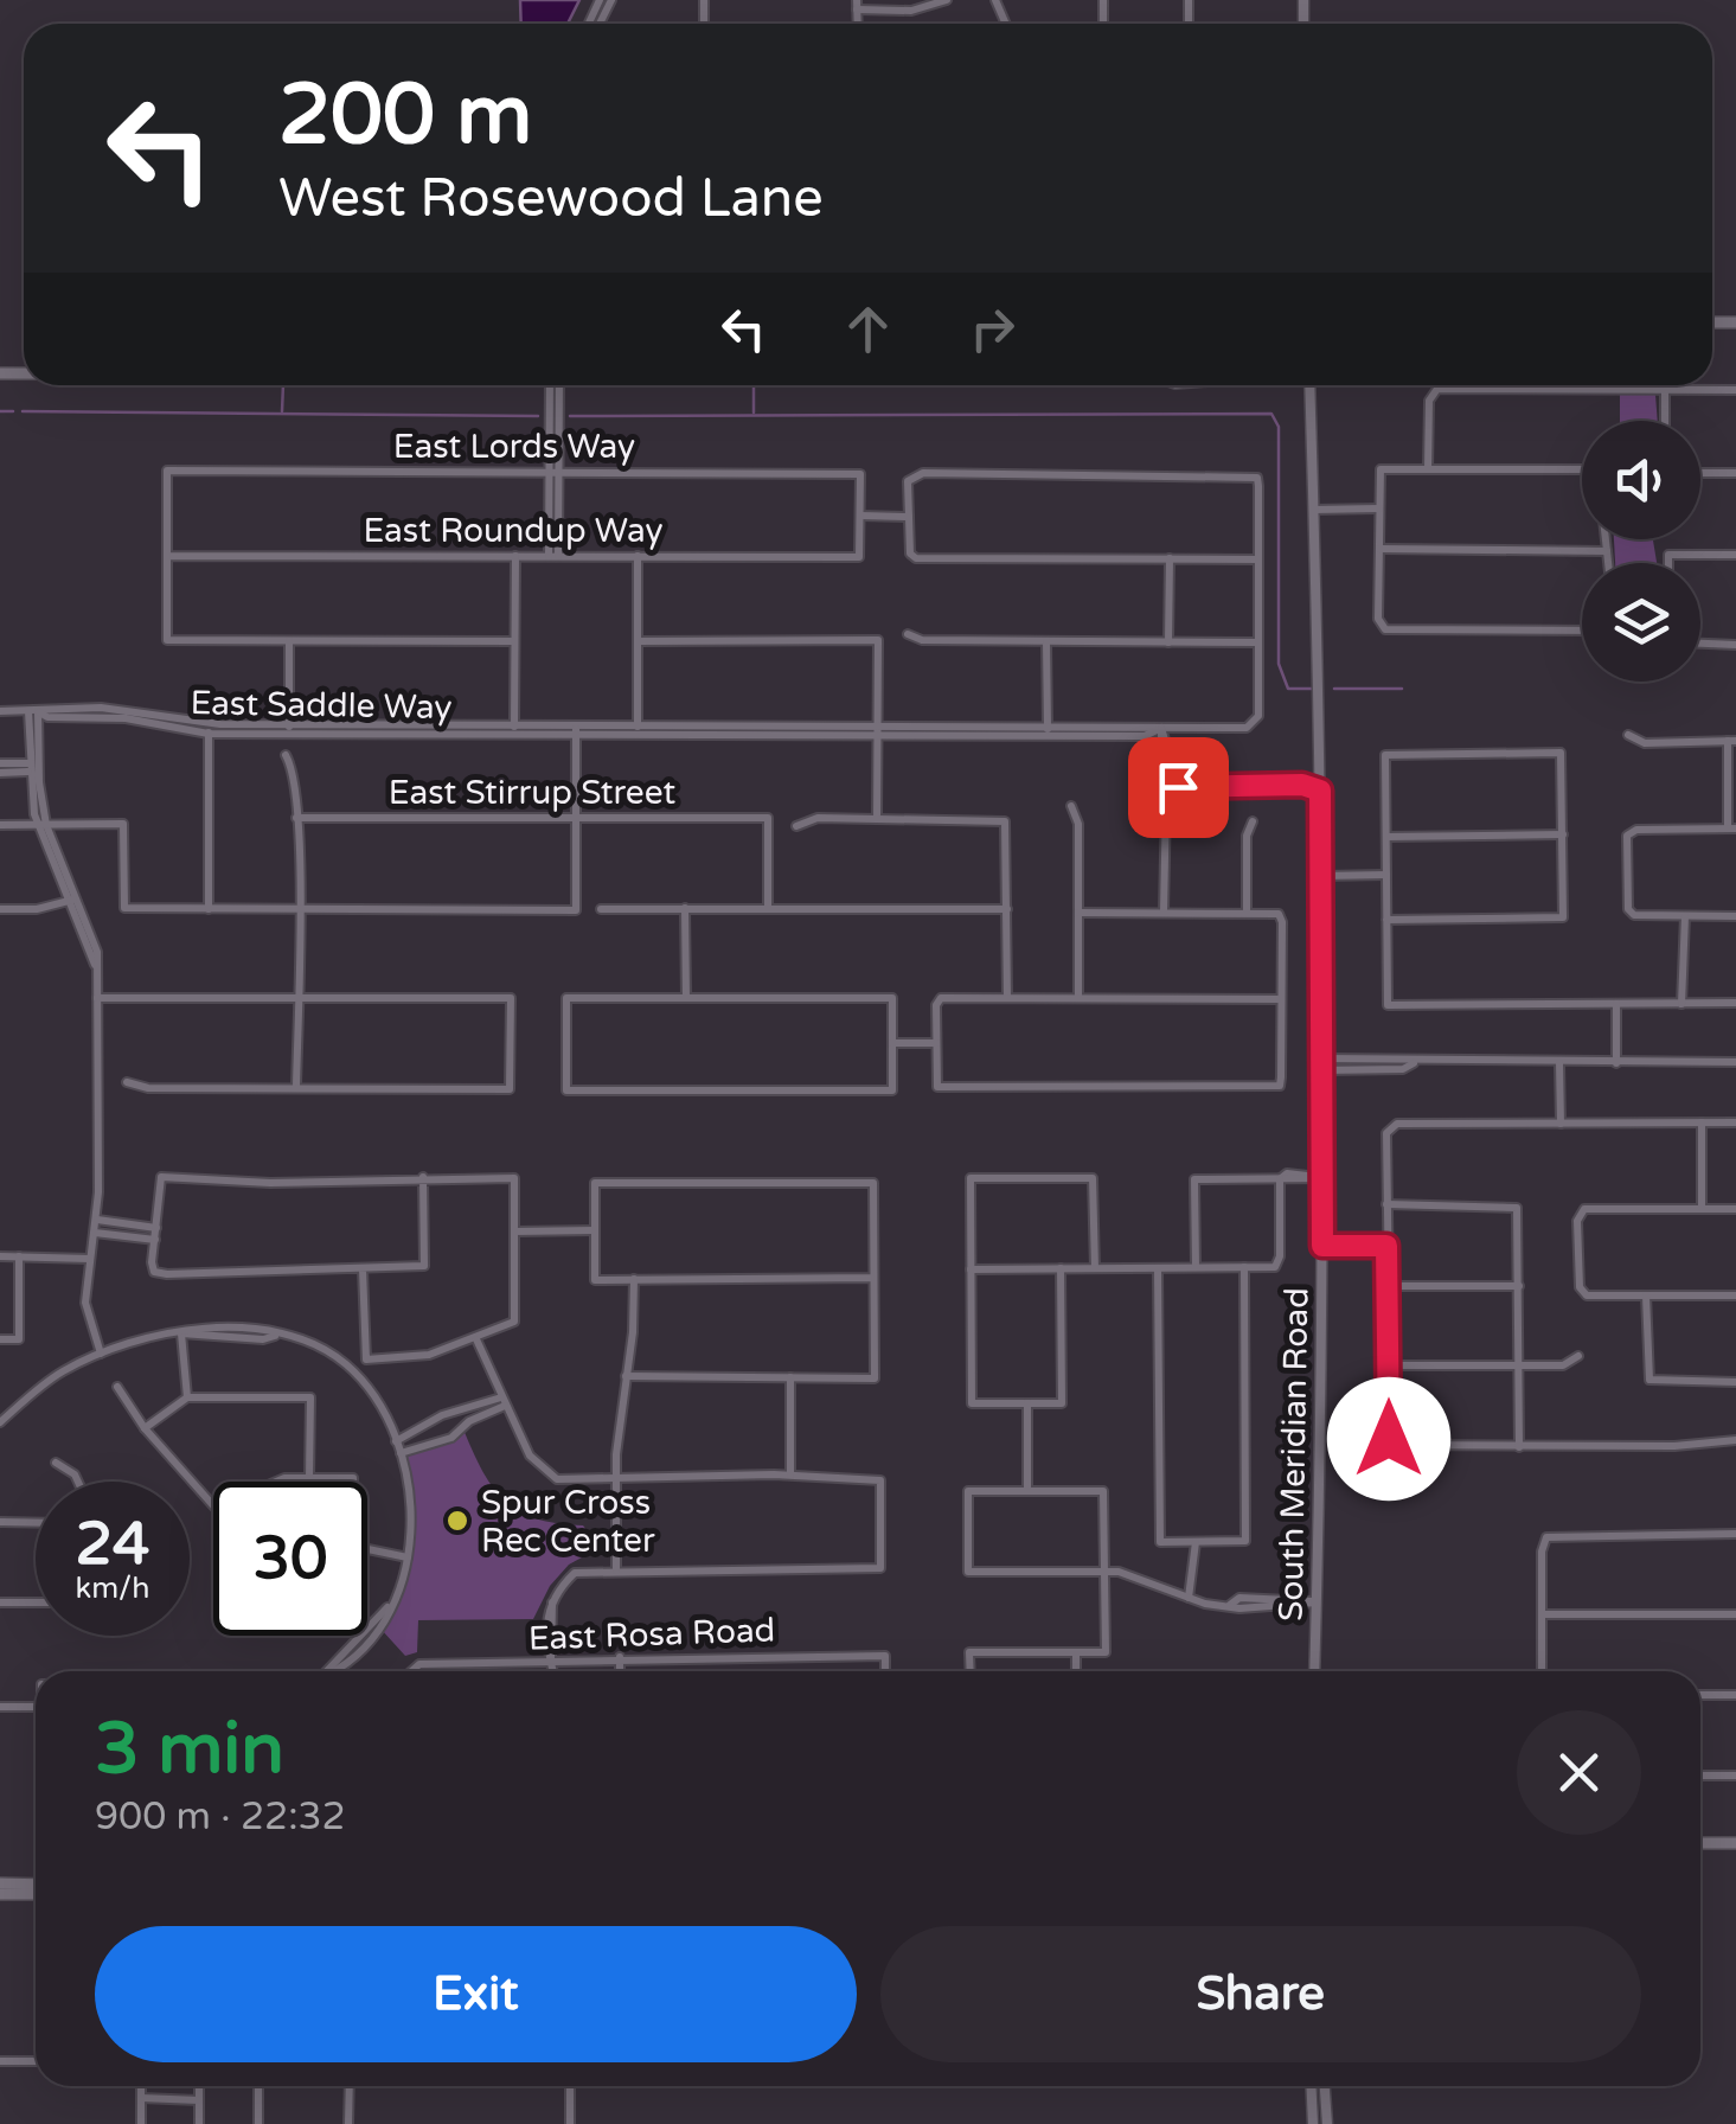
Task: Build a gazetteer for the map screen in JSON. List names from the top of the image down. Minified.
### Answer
{"streets":{"street":["East Lords Way","East Roundup Way","East Saddle Way","East Stirrup Street","South Meridian Road","East Rosa Road"]},"crossings":[["East Lords Way","East Roundup Way"]],"places":["Spur Cross Rec Center"],"page":{"turn":["200 m","West Rosewood Lane"],"speed":"24 km/h","limit":"30","heading":["3 min","900 m · 22:32"],"buttons":["Exit","Share"]}}
